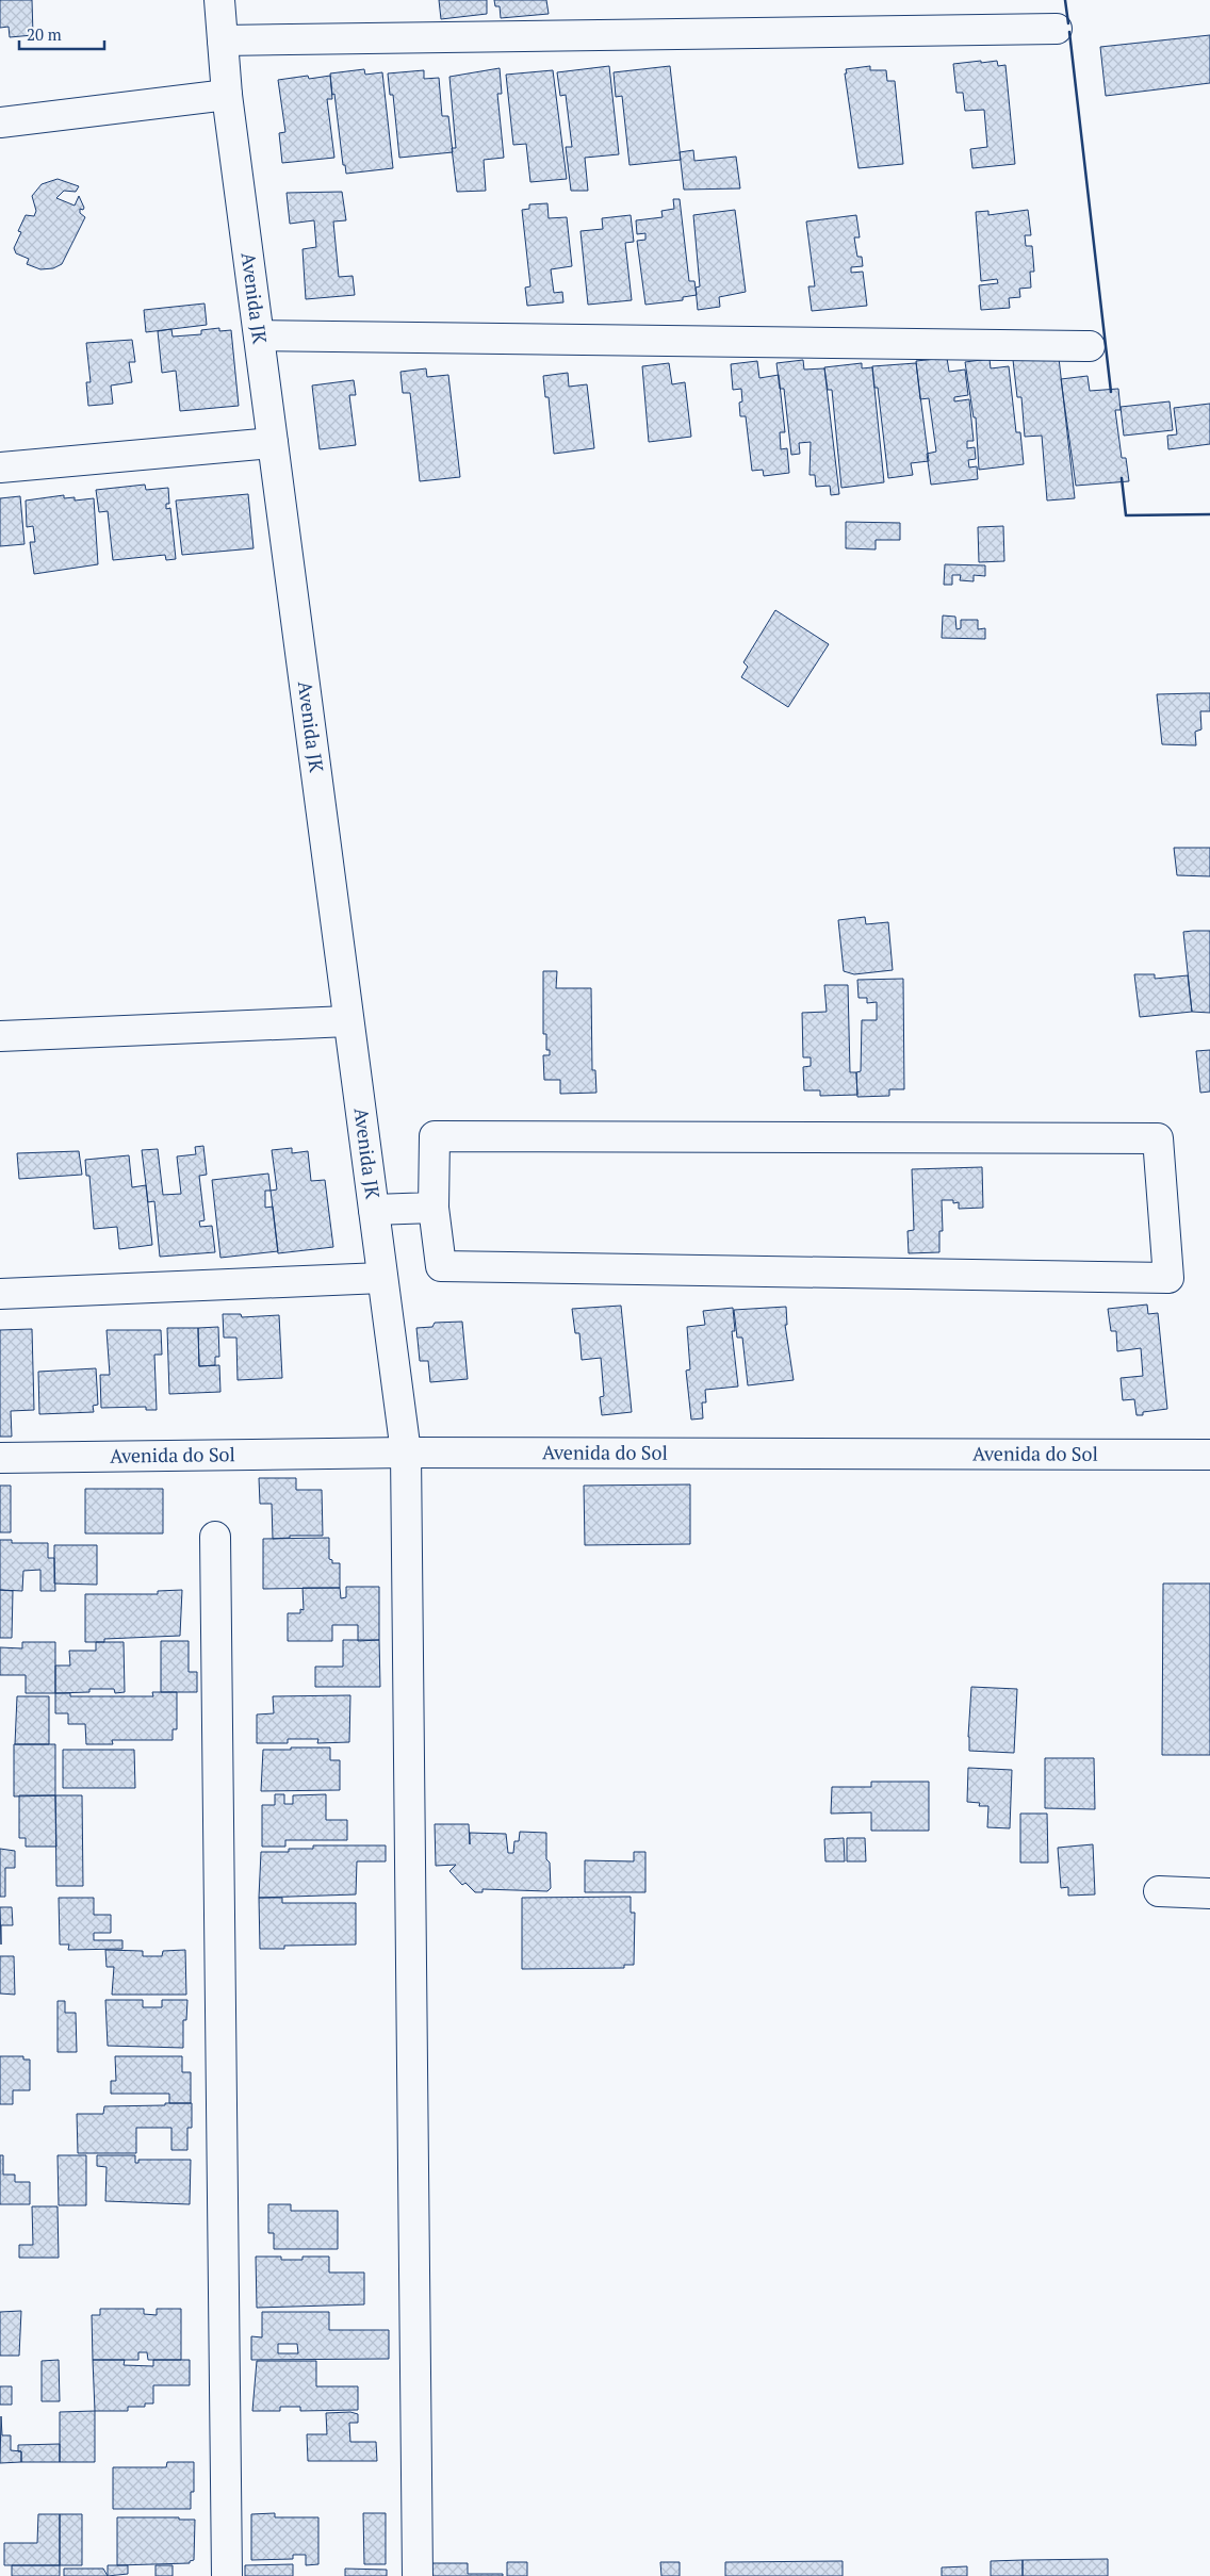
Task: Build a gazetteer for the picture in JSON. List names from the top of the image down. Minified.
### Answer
{"streets":{"street":["Avenida JK","Avenida do Sol"]},"crossings":[["Avenida JK","Avenida do Sol"]],"scale_bar":"20 m"}
